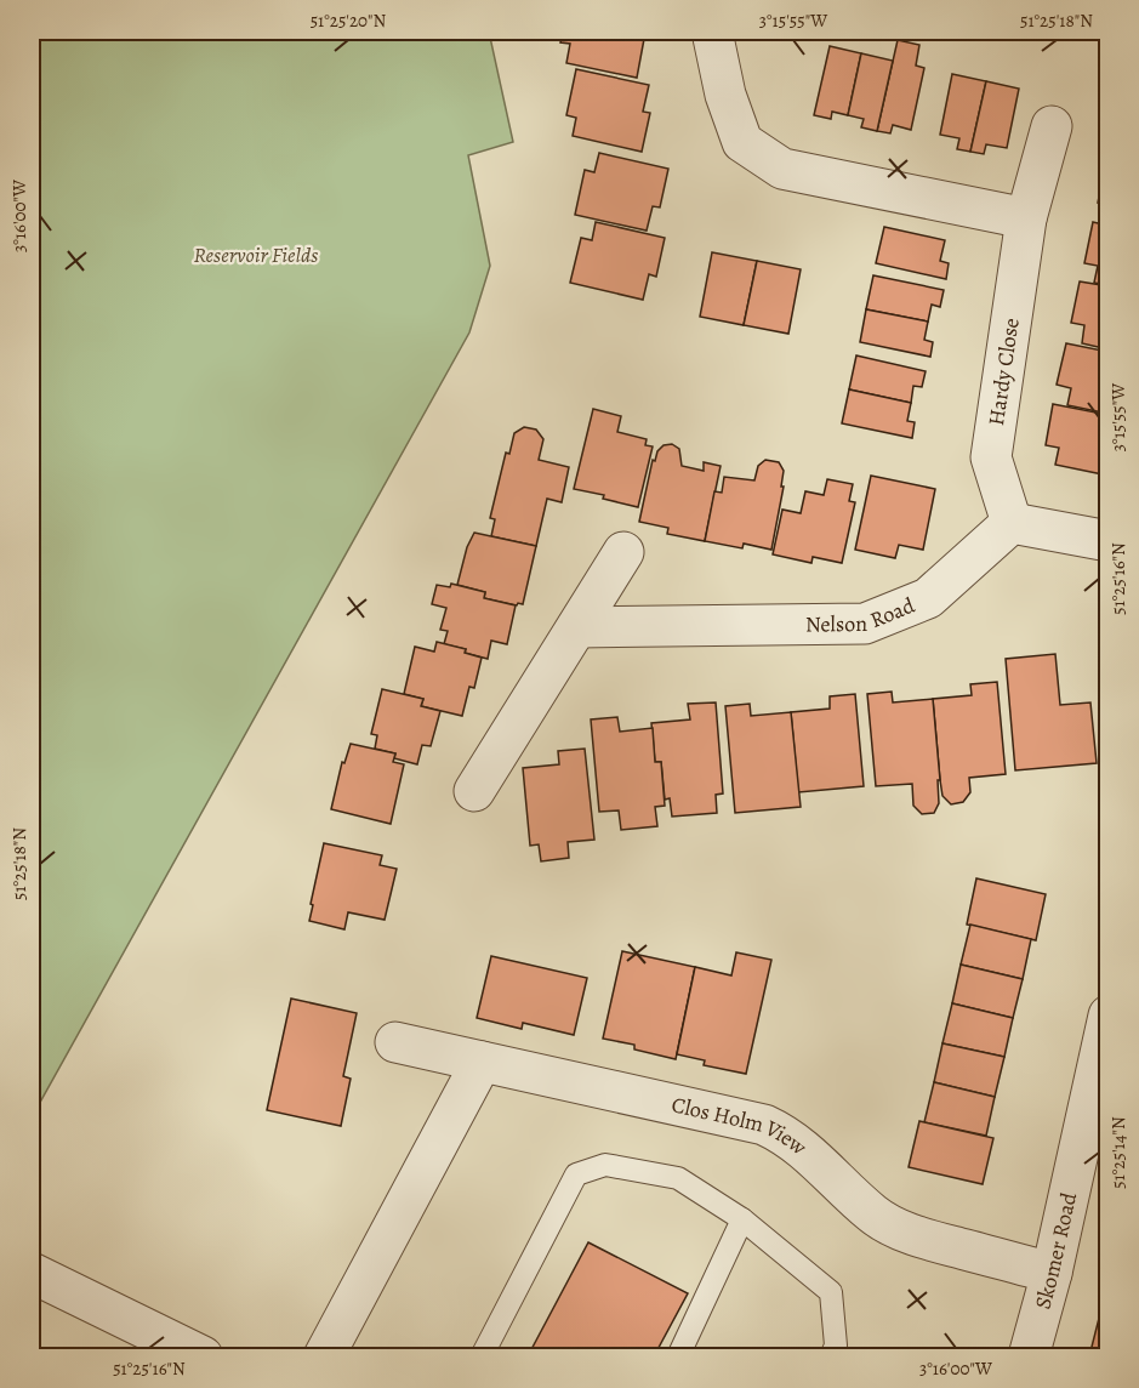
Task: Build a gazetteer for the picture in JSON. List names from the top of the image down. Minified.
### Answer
{"streets":{"street":["Hardy Close","Nelson Road","Clos Holm View","Skomer Road"]},"crossings":[["Hardy Close","Nelson Road"],["Clos Holm View","Skomer Road"]],"parks":["Reservoir Fields"],"coordinates":["51°25'20\"N","3°15'55\"W","51°25'18\"N","3°16'00\"W","51°25'16\"N","51°25'14\"N"]}
